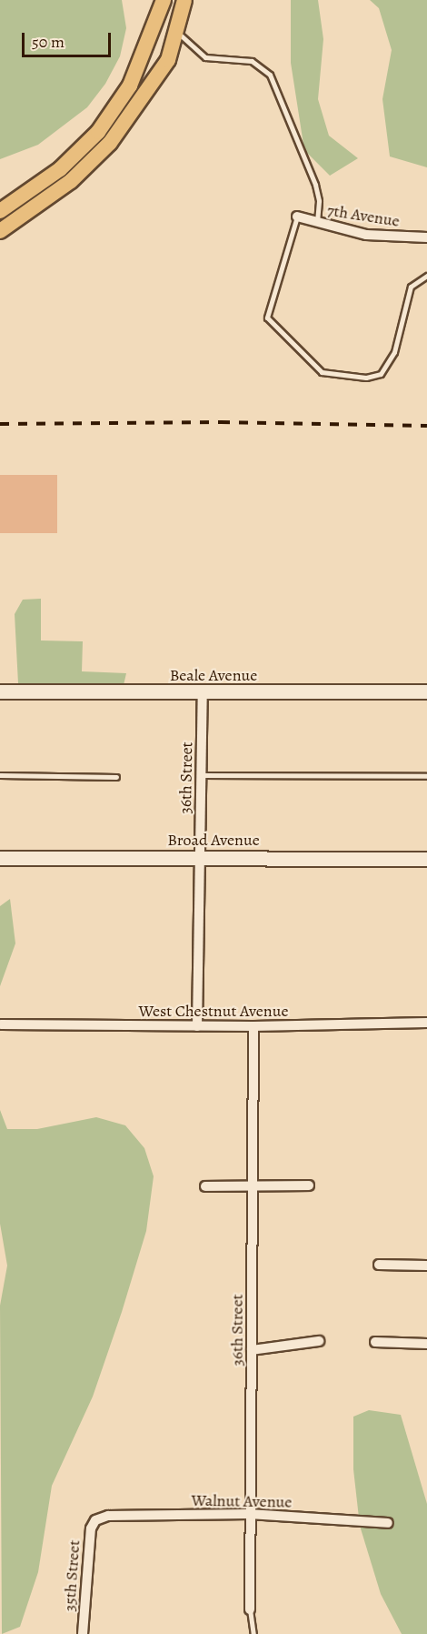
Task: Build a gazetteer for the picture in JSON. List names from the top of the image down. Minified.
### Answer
{"streets":{"main road":["Beale Avenue","Broad Avenue"],"street":["7th Avenue","36th Street","West Chestnut Avenue","Walnut Avenue","35th Street"]},"crossings":[["Beale Avenue","36th Street"],["36th Street","Broad Avenue"],["36th Street","West Chestnut Avenue"],["36th Street","Walnut Avenue"],["Walnut Avenue","35th Street"]],"scale_bar":"50 m"}
